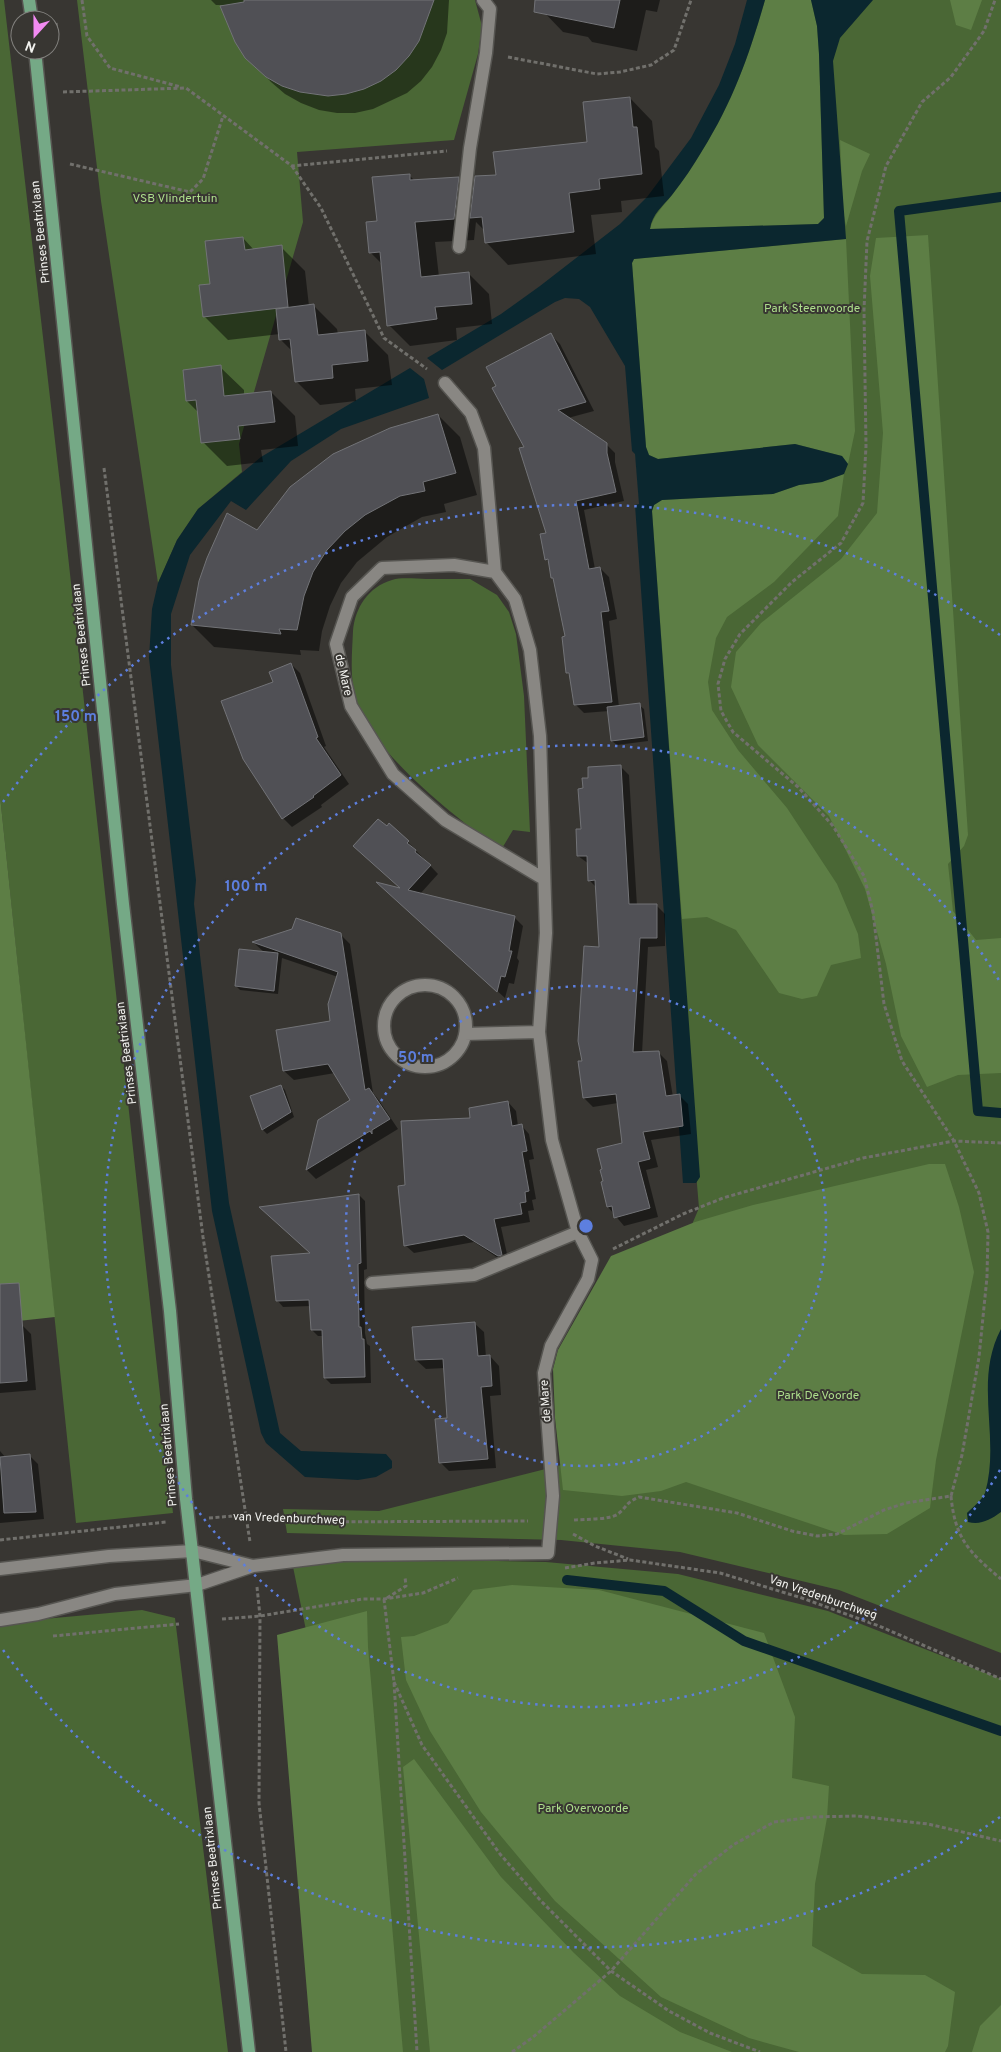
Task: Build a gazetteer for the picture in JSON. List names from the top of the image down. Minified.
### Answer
{"streets":{"main road":["Prinses Beatrixlaan"],"street":["de Mare"],"path":["van Vredenburchweg","Van Vredenburchweg"]},"crossings":[["Prinses Beatrixlaan","van Vredenburchweg"],["de Mare","van Vredenburchweg"],["van Vredenburchweg","Van Vredenburchweg"]],"parks":["VSB Vlindertuin","Park Steenvoorde","Park De Voorde","Park Overvoorde"],"north":"bottom","rings":["150 m","100 m","50 m"]}
